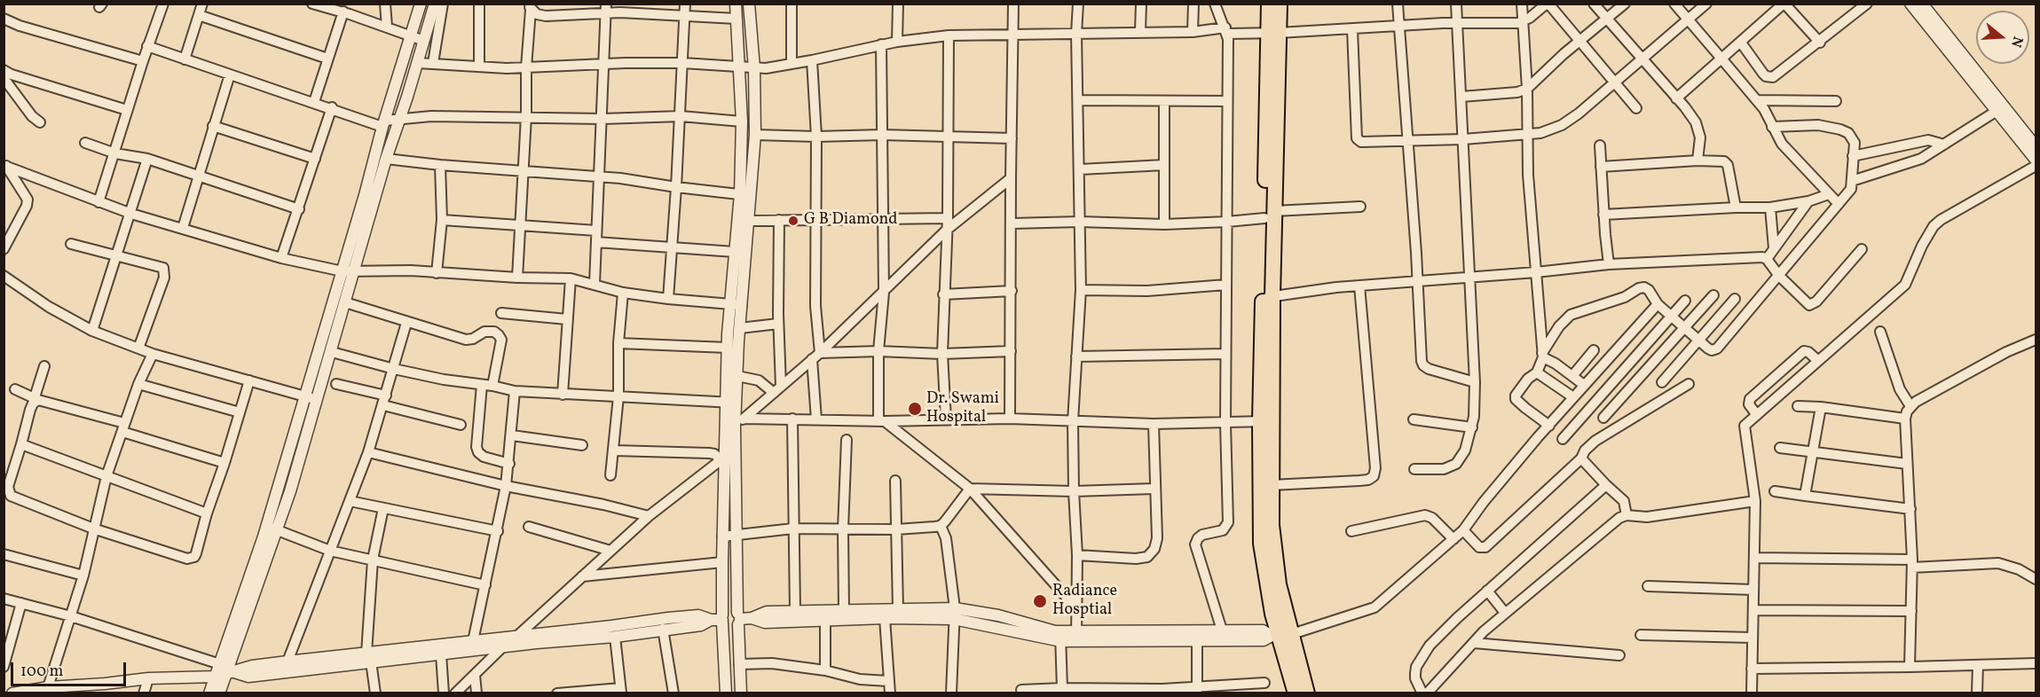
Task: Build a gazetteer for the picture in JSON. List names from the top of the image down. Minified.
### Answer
{"places":["G B Diamond","Dr. Swami Hospital","Radiance Hosptial"],"scale_bar":"100 m","north":"right"}
